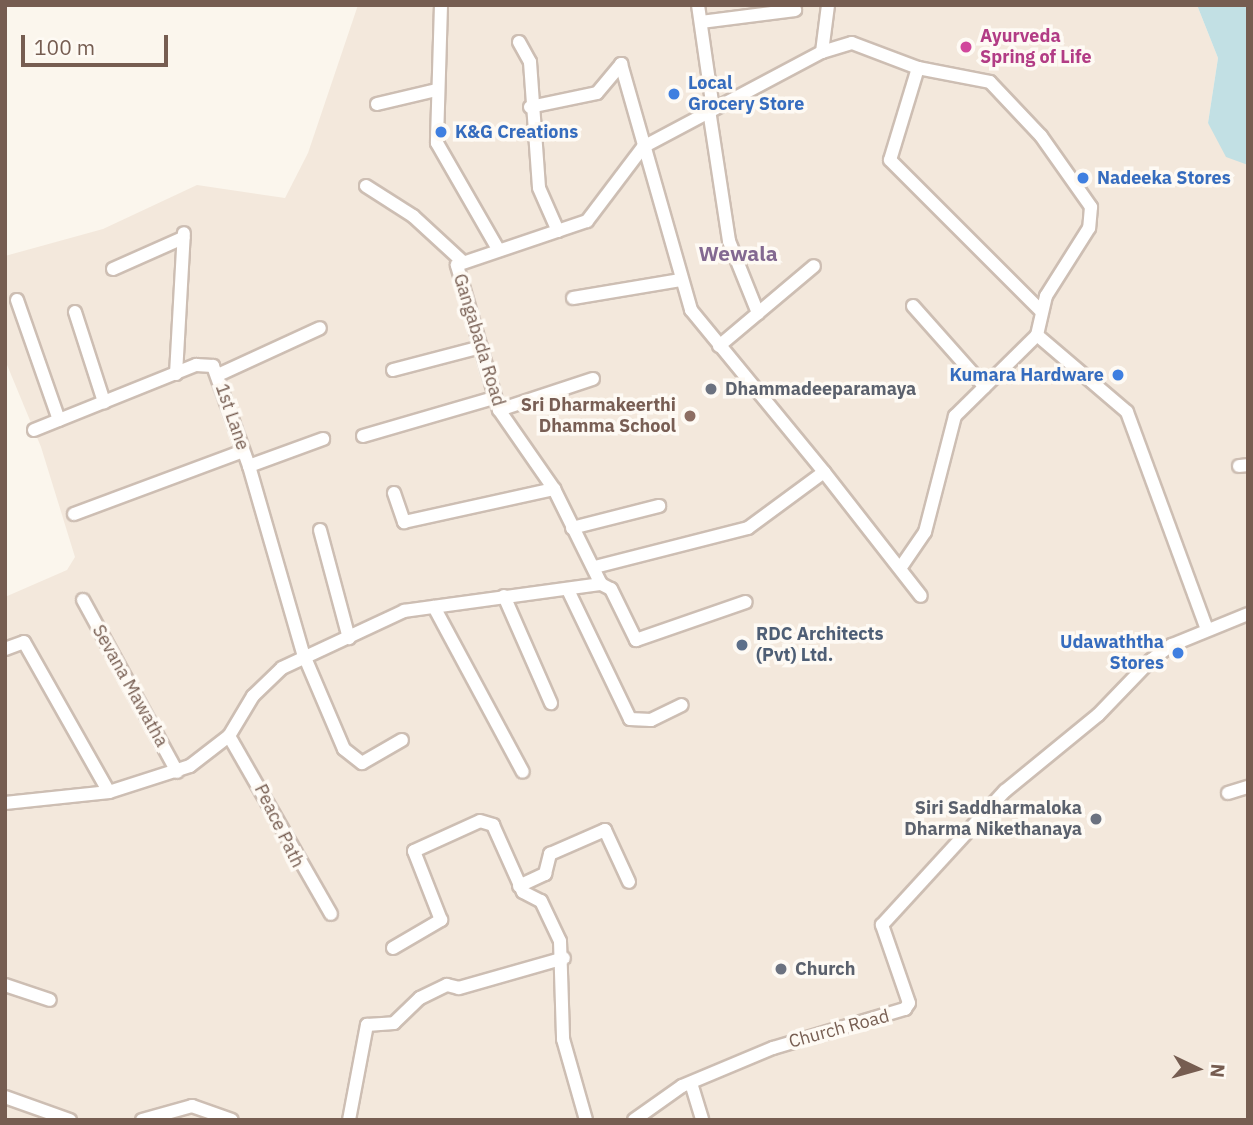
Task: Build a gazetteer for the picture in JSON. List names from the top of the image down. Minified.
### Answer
{"streets":{"street":["Gangabada Road","1st Lane","Sevana Mawatha","Peace Path","Church Road"]},"districts":["Wewala"],"places":["Ayurveda Spring of Life","Local Grocery Store","K&G Creations","Nadeeka Stores","Kumara Hardware","Dhammadeeparamaya","Sri Dharmakeerthi Dhamma School","RDC Architects (Pvt) Ltd.","Udawaththa Stores","Siri Saddharmaloka Dharma Nikethanaya","Church"],"scale_bar":"100 m","north":"right"}
